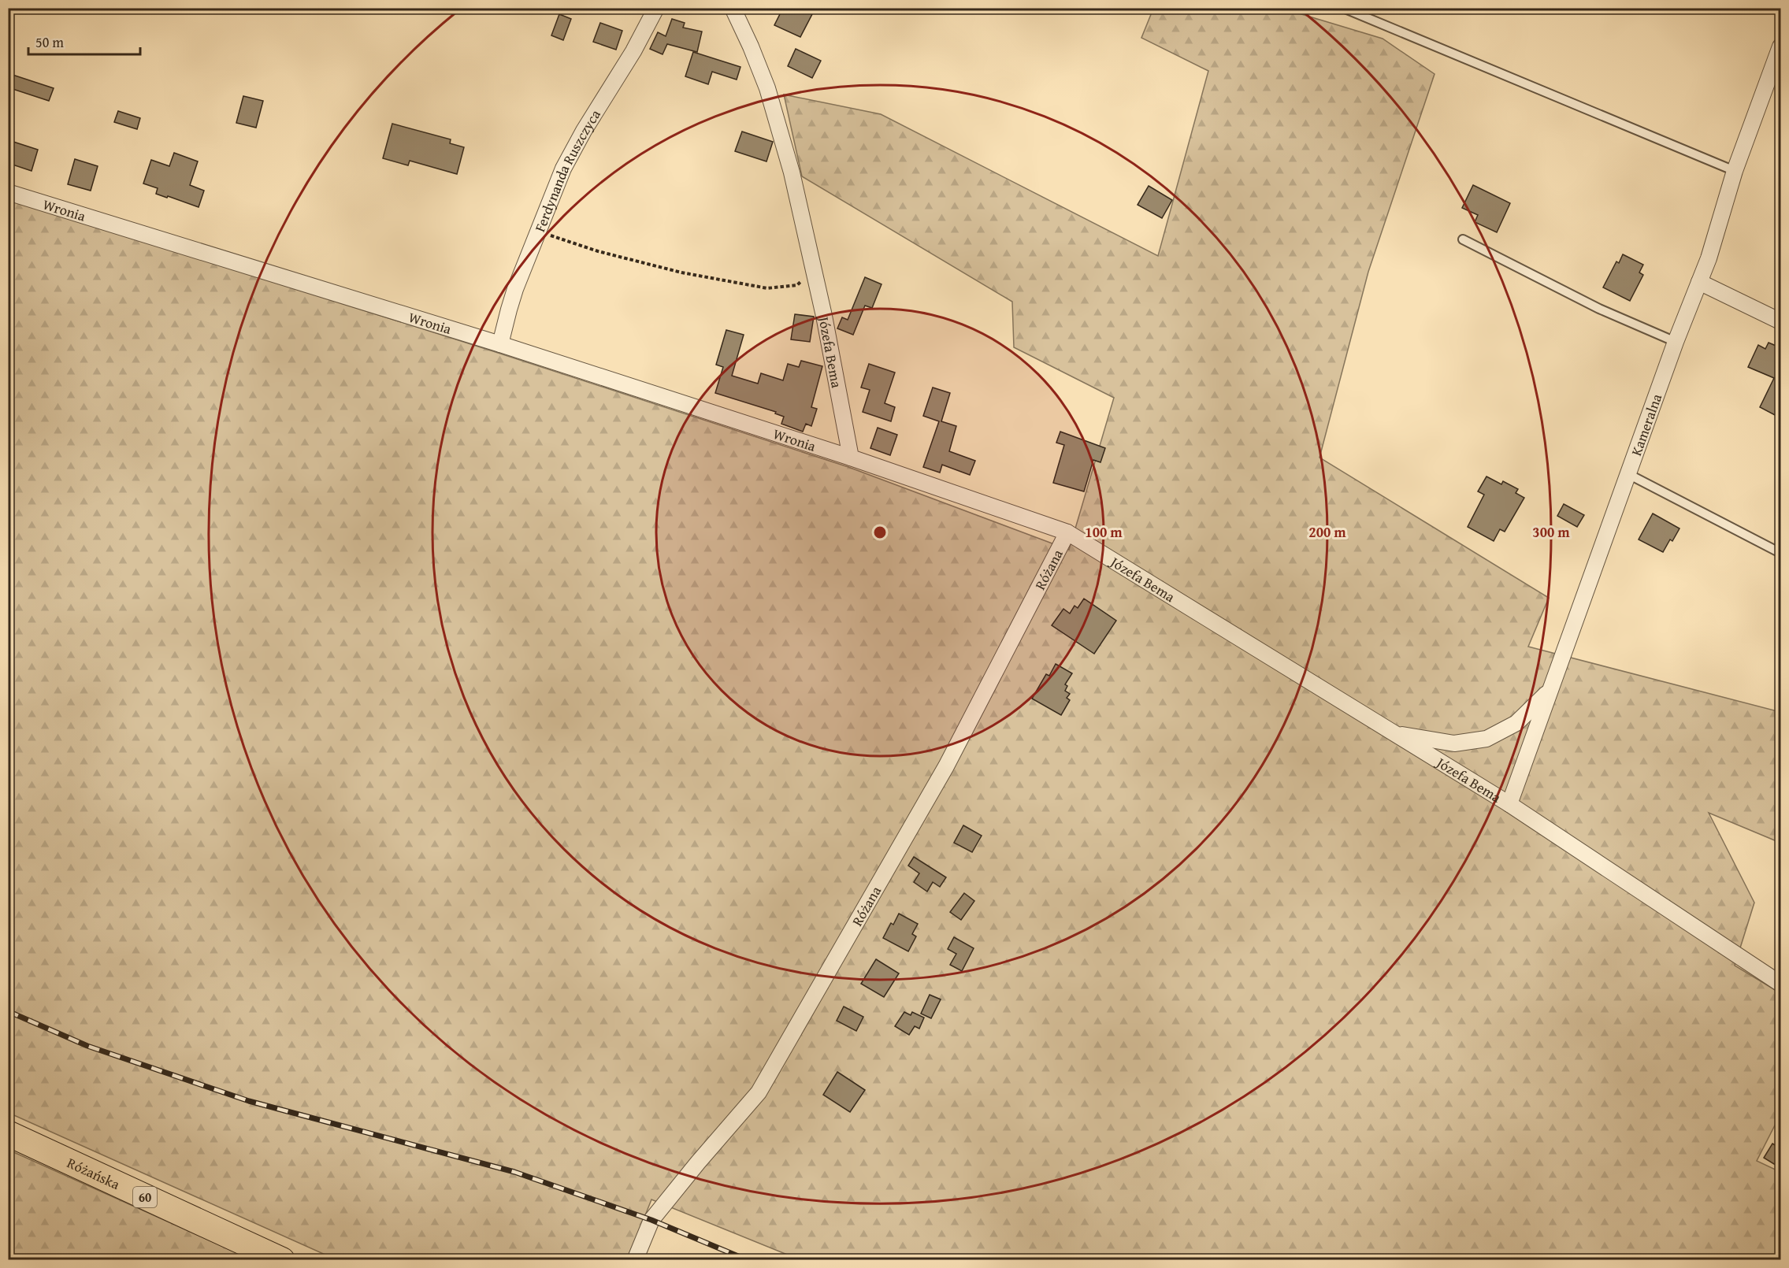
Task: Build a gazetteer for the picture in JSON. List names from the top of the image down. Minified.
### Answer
{"streets":{"main road":["Różańska","60"],"street":["Ferdynanda Ruszczyca","Wronia","Józefa Bema","Kameralna","Różana"]},"crossings":[["Ferdynanda Ruszczyca","Wronia"],["Wronia","Józefa Bema"],["Józefa Bema","Kameralna"],["Józefa Bema","Różana"]],"scale_bar":"50 m","rings":["100 m","200 m","300 m"]}
